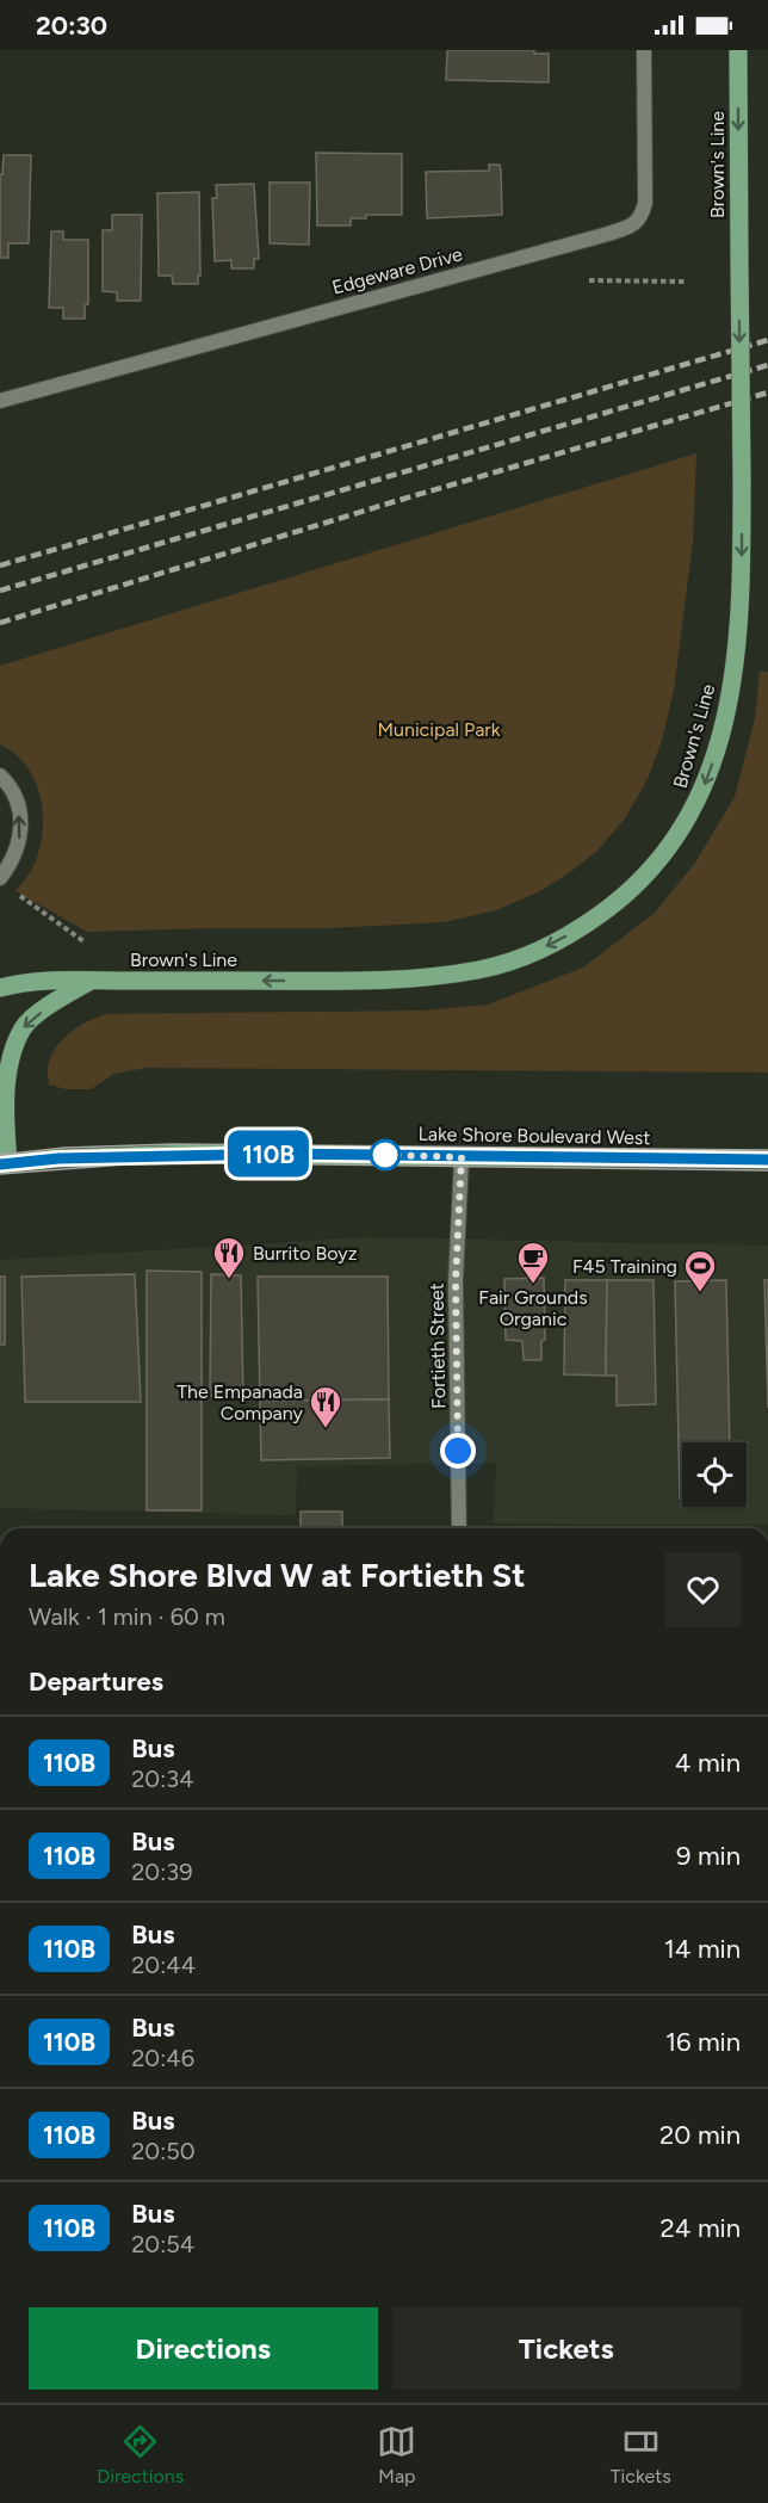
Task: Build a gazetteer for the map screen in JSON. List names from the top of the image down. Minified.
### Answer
{"streets":{"main road":["Brown's Line","Lake Shore Boulevard West"],"street":["Edgeware Drive","Fortieth Street"]},"crossings":[["Lake Shore Boulevard West","Fortieth Street"]],"parks":["Municipal Park"],"places":{"restaurant":["Burrito Boyz","The Empanada Company"],"cafe":["Fair Grounds Organic"],"sports":["F45 Training"]},"lines":["bus line 110B"],"page":{"status":"20:30","on_map":"110B","heading":[["Lake Shore Blvd W at Fortieth St","Walk · 1 min · 60 m"],"Departures"],"list":[{"mark":"110B","name":"Bus","note":"20:34","value":"4 min"},{"mark":"110B","name":"Bus","note":"20:39","value":"9 min"},{"mark":"110B","name":"Bus","note":"20:44","value":"14 min"},{"mark":"110B","name":"Bus","note":"20:46","value":"16 min"},{"mark":"110B","name":"Bus","note":"20:50","value":"20 min"},{"mark":"110B","name":"Bus","note":"20:54","value":"24 min"}],"buttons":["Directions","Tickets"],"tabs":["Directions","Map","Tickets"]}}
